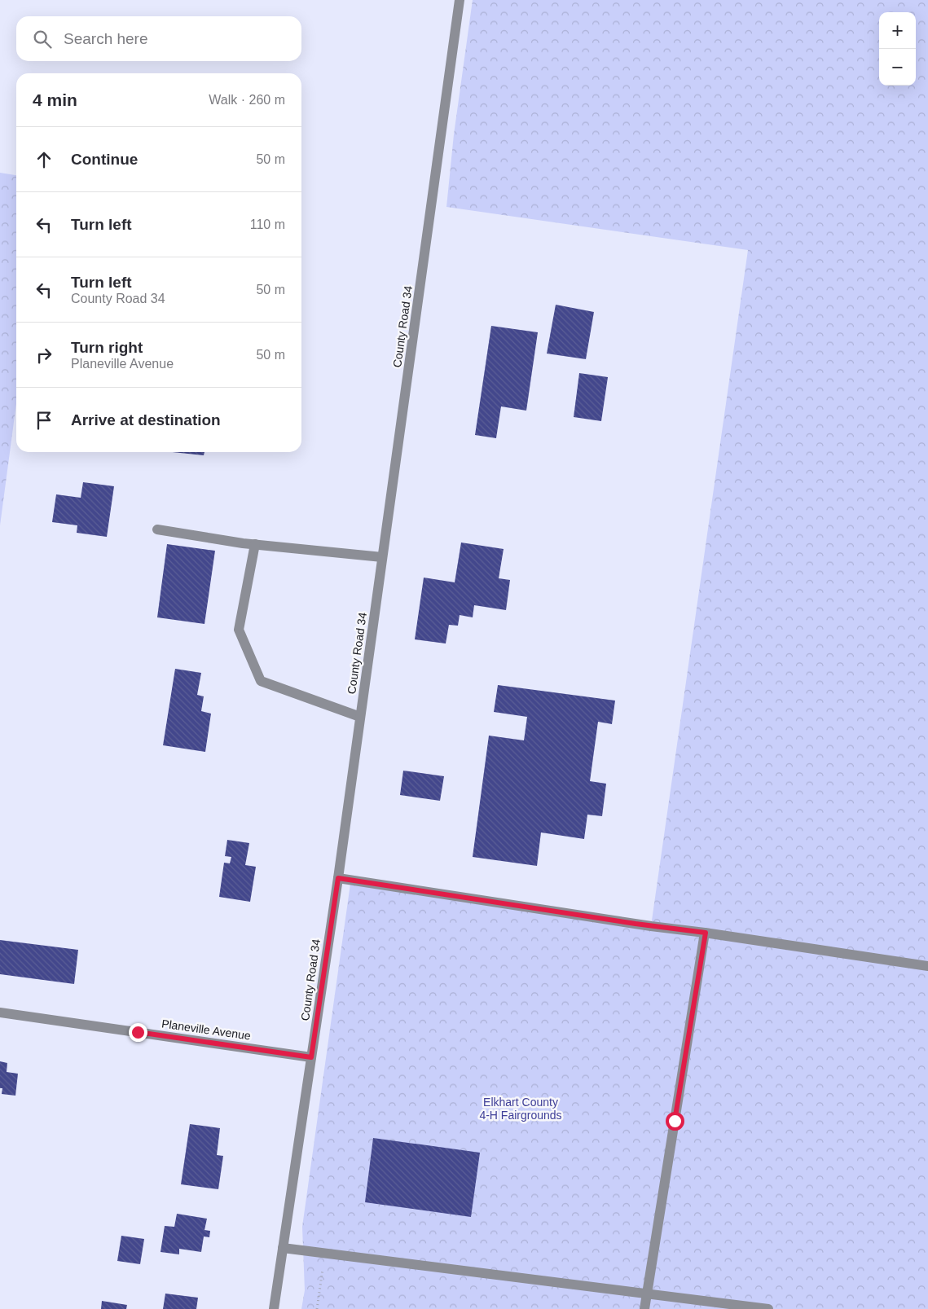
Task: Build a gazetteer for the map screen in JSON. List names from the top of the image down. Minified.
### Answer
{"streets":{"street":["County Road 34","Planeville Avenue"]},"crossings":[["County Road 34","Planeville Avenue"]],"parks":["Elkhart County 4-H Fairgrounds"],"page":{"map_buttons":["+","−"],"search":"Search here","heading":["4 min","Walk · 260 m"],"list":[["Continue","50 m"],["Turn left","110 m"],["Turn left","County Road 34","50 m"],["Turn right","Planeville Avenue","50 m"],"Arrive at destination"]}}
